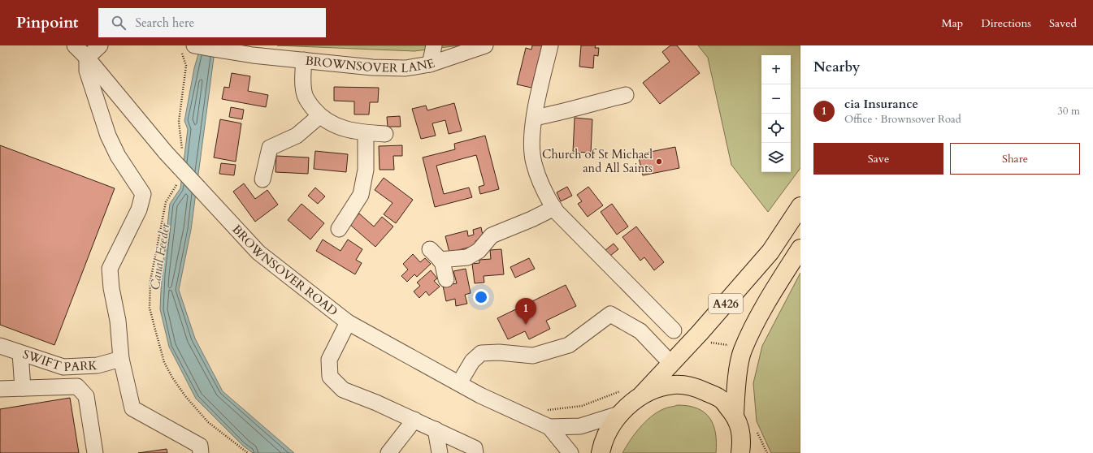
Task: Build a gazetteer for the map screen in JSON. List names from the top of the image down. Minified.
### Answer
{"streets":{"highway":["A426"],"street":["BROWNSOVER LANE","BROWNSOVER ROAD","SWIFT PARK"]},"water":["Canal Feeder"],"places":["Church of St Michael and All Saints"],"page":{"header":"Pinpoint","search":"Search here","nav":["Map","Directions","Saved"],"heading":"Nearby","map_buttons":["+","−"],"list":[{"mark":"1","name":"cia Insurance","note":"Office · Brownsover Road","value":"30 m"}],"buttons":["Save","Share"],"pins":"1"}}
